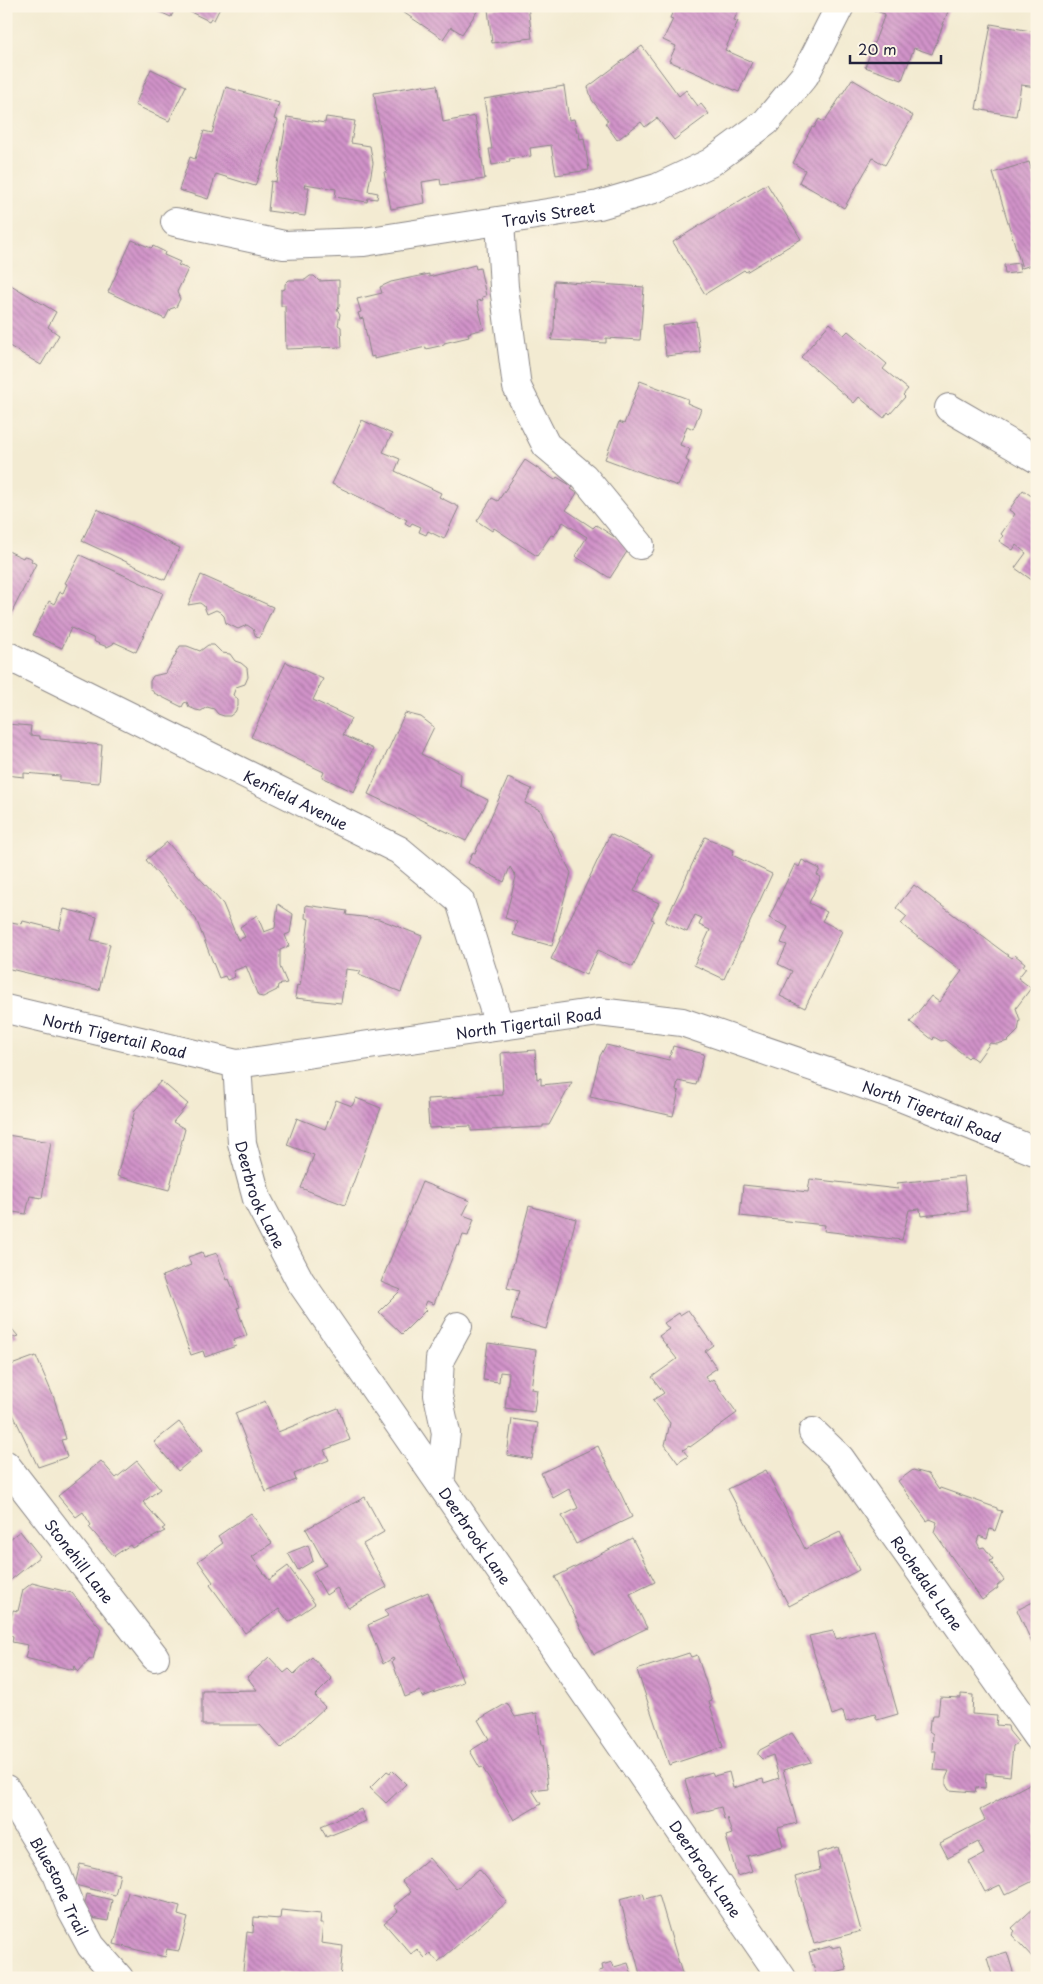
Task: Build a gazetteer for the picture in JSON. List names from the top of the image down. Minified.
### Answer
{"streets":{"street":["Travis Street","Kenfield Avenue","North Tigertail Road","Deerbrook Lane","Stonehill Lane","Rochedale Lane","Bluestone Trail"]},"crossings":[["Kenfield Avenue","North Tigertail Road"],["North Tigertail Road","Deerbrook Lane"]],"scale_bar":"20 m"}
